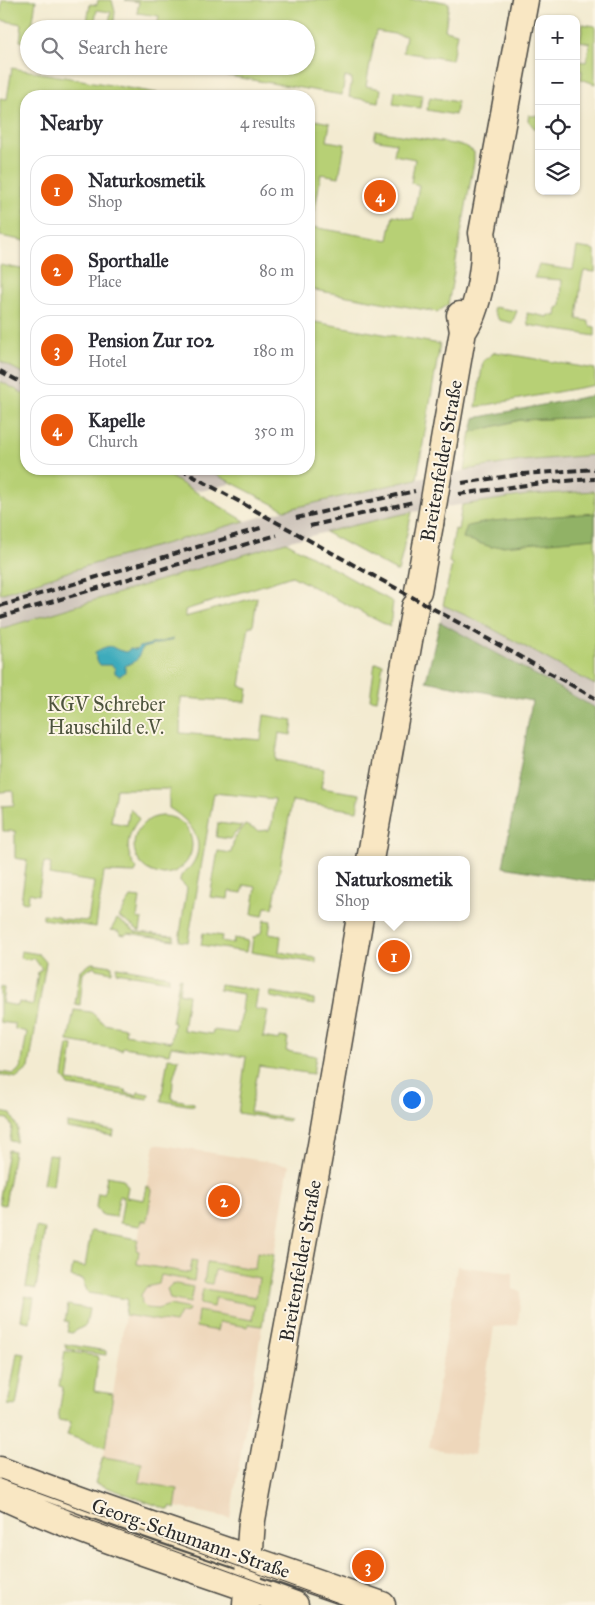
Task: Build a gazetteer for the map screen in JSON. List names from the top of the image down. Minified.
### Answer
{"streets":{"main road":["Breitenfelder Straße","Georg-Schumann-Straße"]},"crossings":[["Breitenfelder Straße","Georg-Schumann-Straße"]],"parks":["KGV Schreber Hauschild e.V."],"page":{"map_buttons":["+","−"],"search":"Search here","heading":["Nearby","4 results"],"list":[{"mark":"1","name":"Naturkosmetik","note":"Shop","value":"60 m"},{"mark":"2","name":"Sporthalle","note":"Place","value":"80 m"},{"mark":"3","name":"Pension Zur 102","note":"Hotel","value":"180 m"},{"mark":"4","name":"Kapelle","note":"Church","value":"350 m"}],"pins":["4","1","2","3"],"popup":["Naturkosmetik","Shop"]}}
